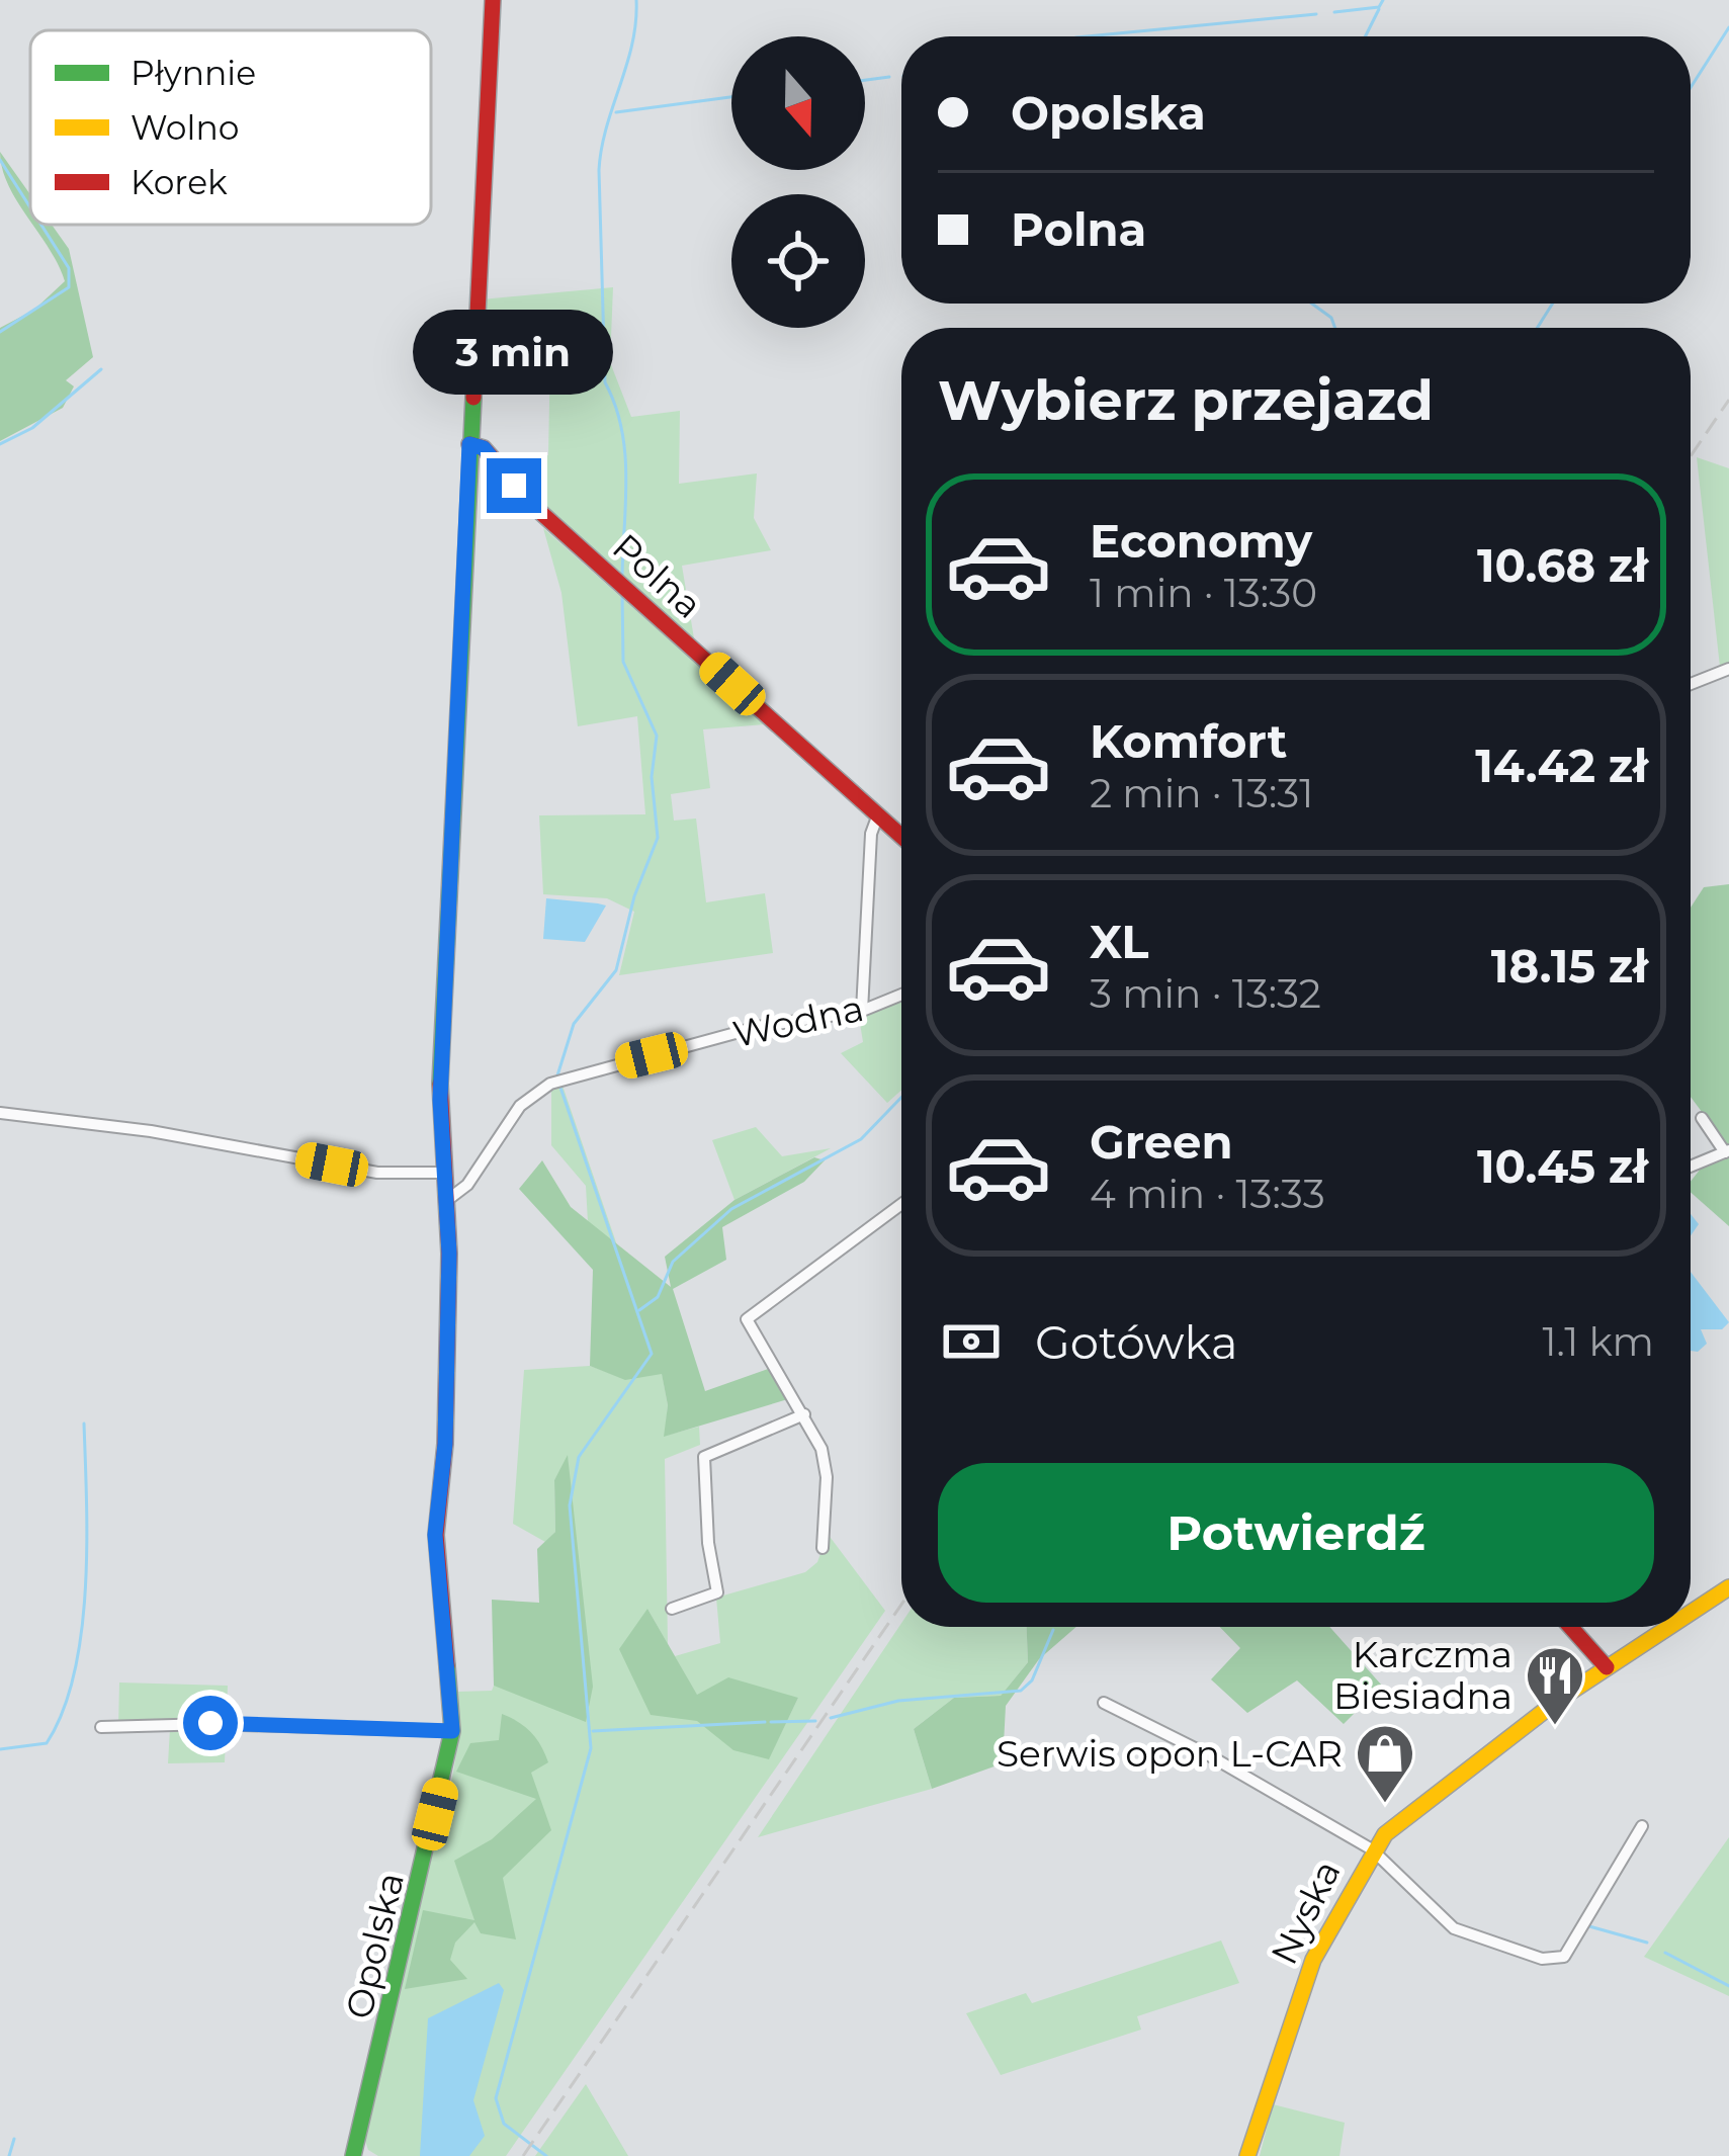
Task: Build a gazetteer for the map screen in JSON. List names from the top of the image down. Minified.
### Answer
{"streets":{"street":["Polna","Wodna","Nyska","Opolska"]},"crossings":[["Polna","Opolska"],["Wodna","Opolska"]],"places":{"restaurant":["Karczma Biesiadna"],"shop":["Serwis opon L-CAR"]},"legend":["Płynnie","Wolno","Korek"],"north":"bottom","page":{"banner":["Opolska","Polna"],"bubble":"3 min","heading":"Wybierz przejazd","list":[{"name":"Economy","note":"1 min · 13:30","value":"10.68 zł"},{"name":"Komfort","note":"2 min · 13:31","value":"14.42 zł"},{"name":"XL","note":"3 min · 13:32","value":"18.15 zł"},{"name":"Green","note":"4 min · 13:33","value":"10.45 zł"}],"pay":["Gotówka","1.1 km"],"buttons":"Potwierdź"}}
